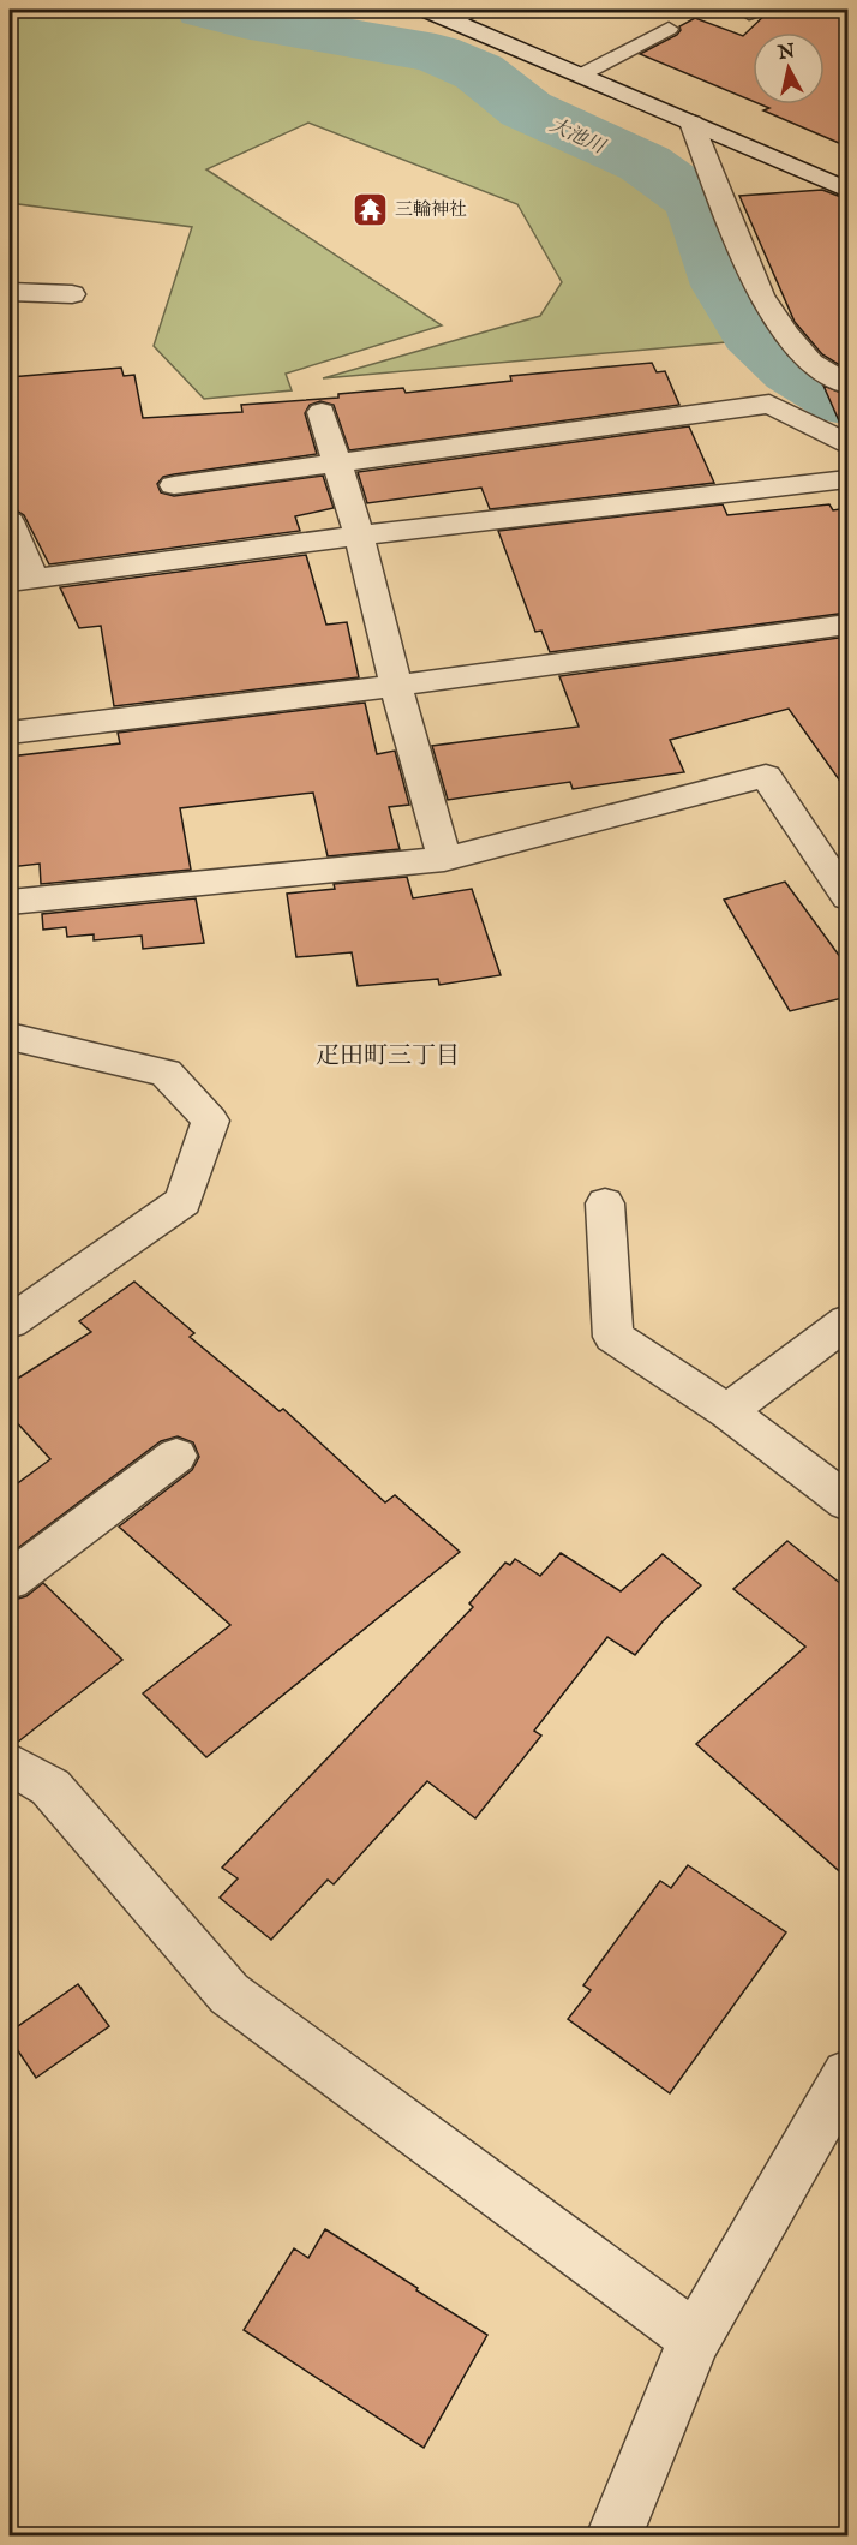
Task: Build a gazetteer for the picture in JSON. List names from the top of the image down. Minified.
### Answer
{"districts":["疋田町三丁目"],"water":["大池川"],"places":{"temple":["三輪神社"]},"north":"top"}
